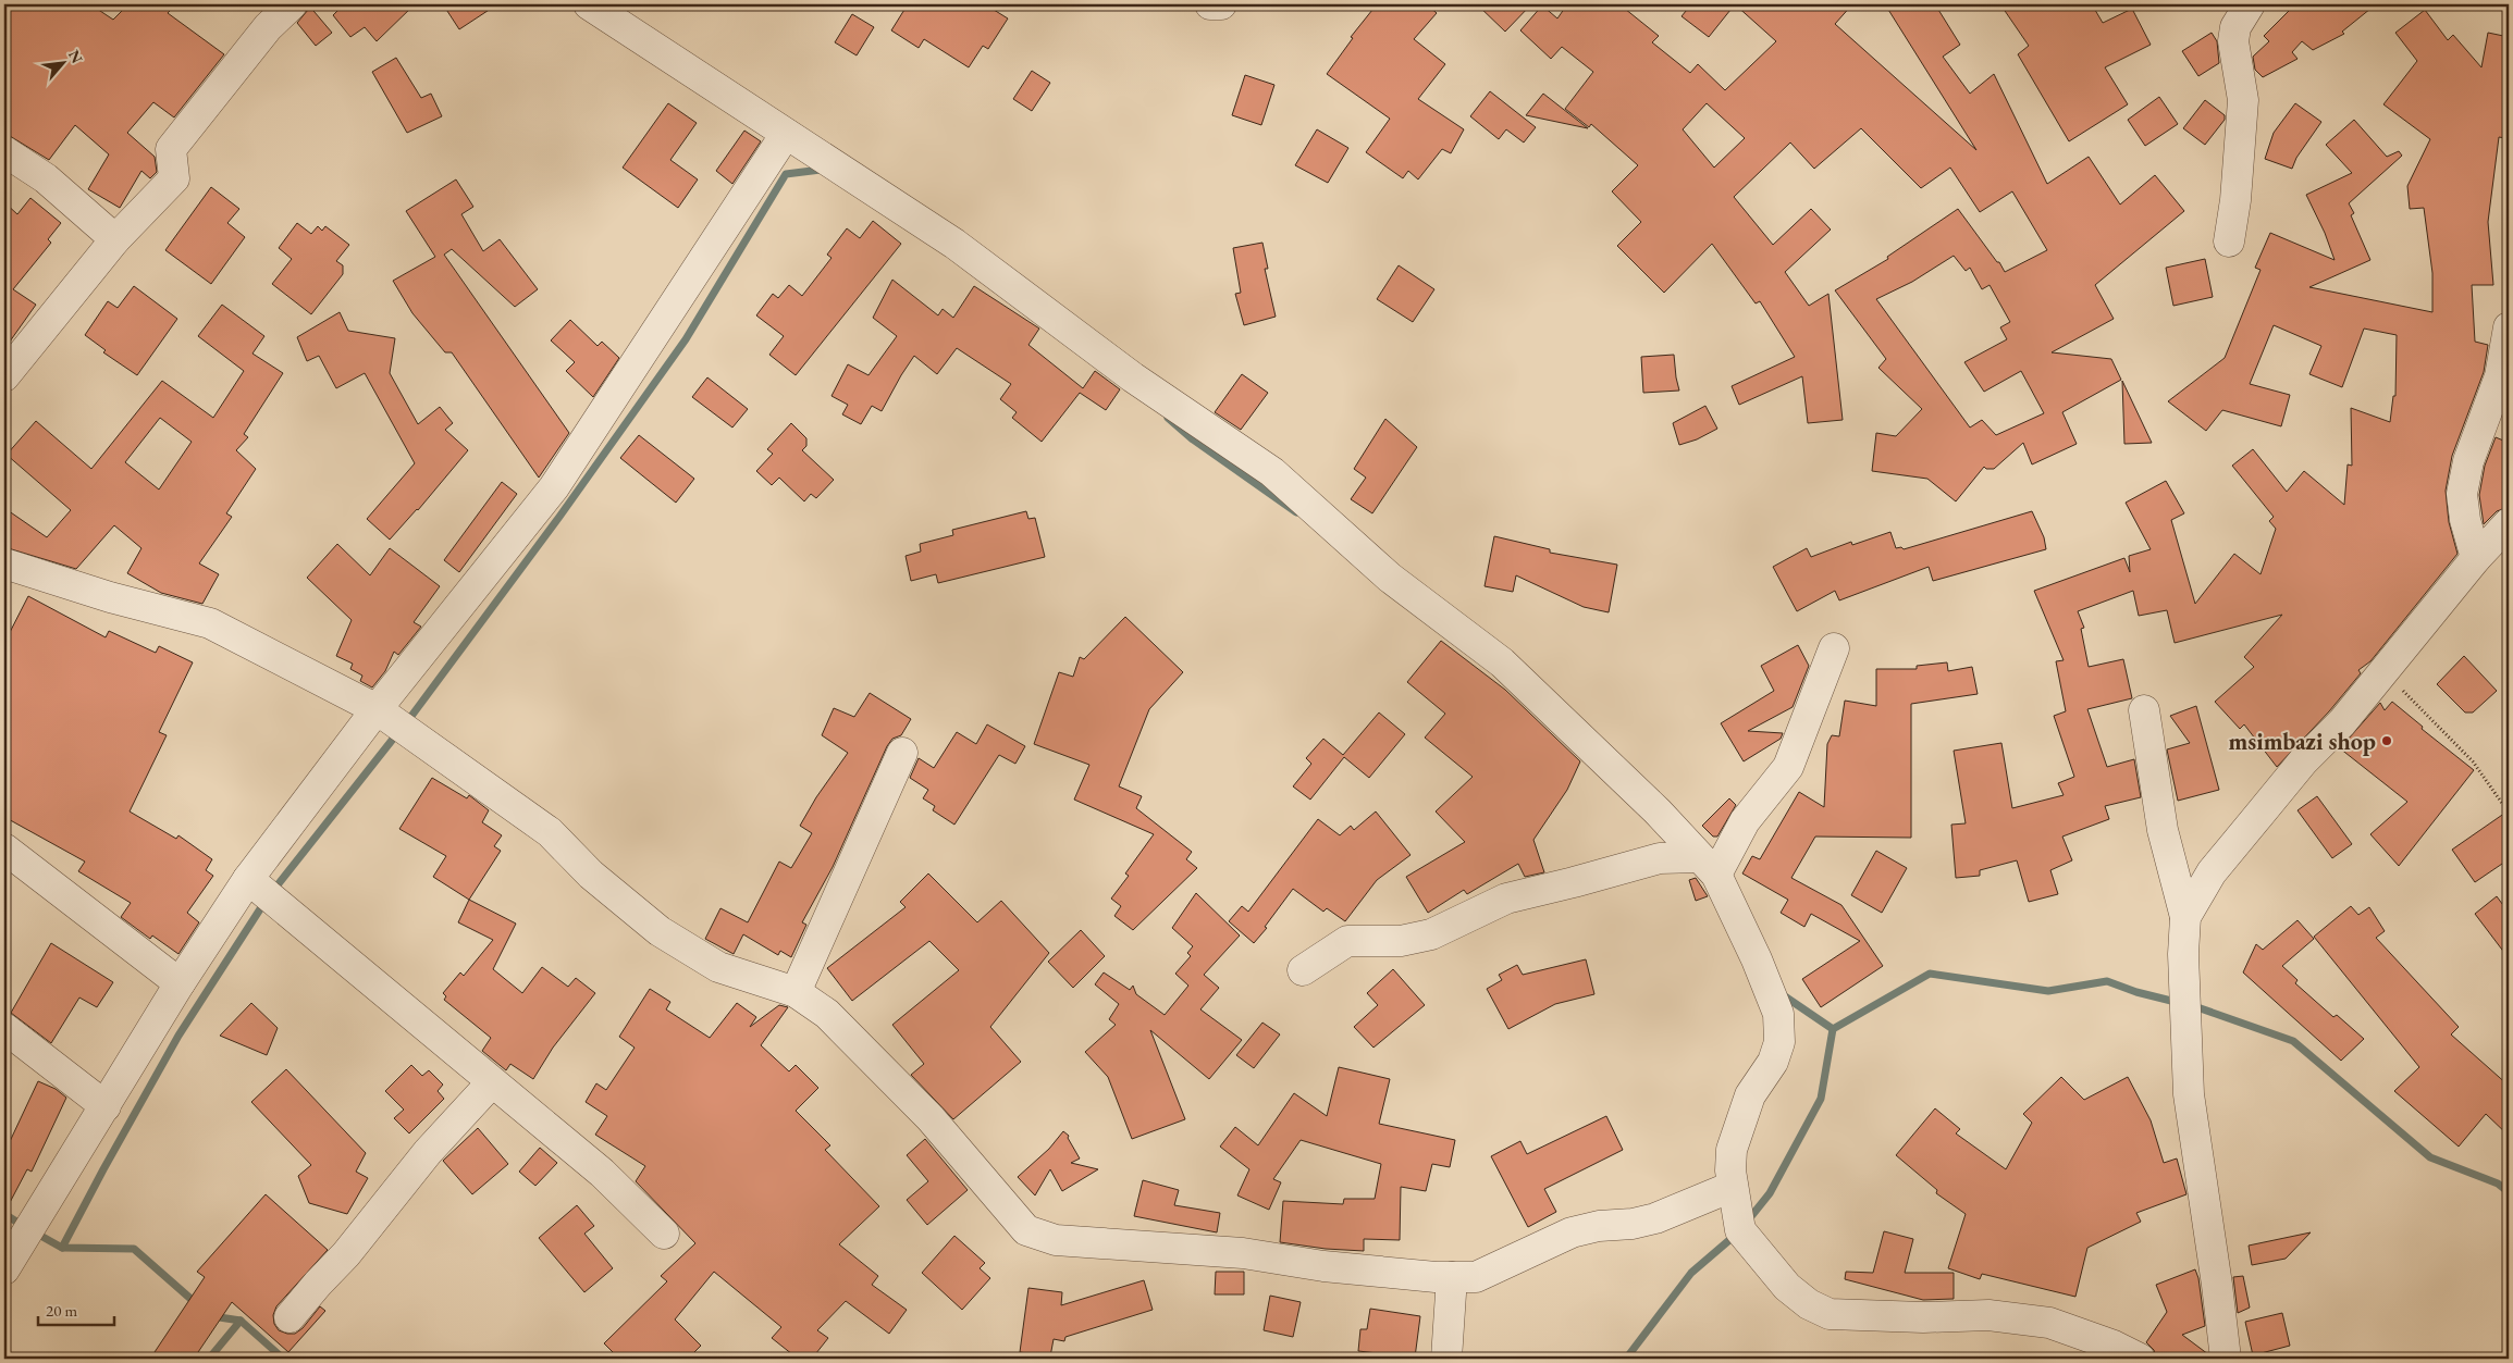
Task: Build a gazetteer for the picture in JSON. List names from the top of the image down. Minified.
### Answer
{"places":["msimbazi shop"],"scale_bar":"20 m","north":"top right"}
